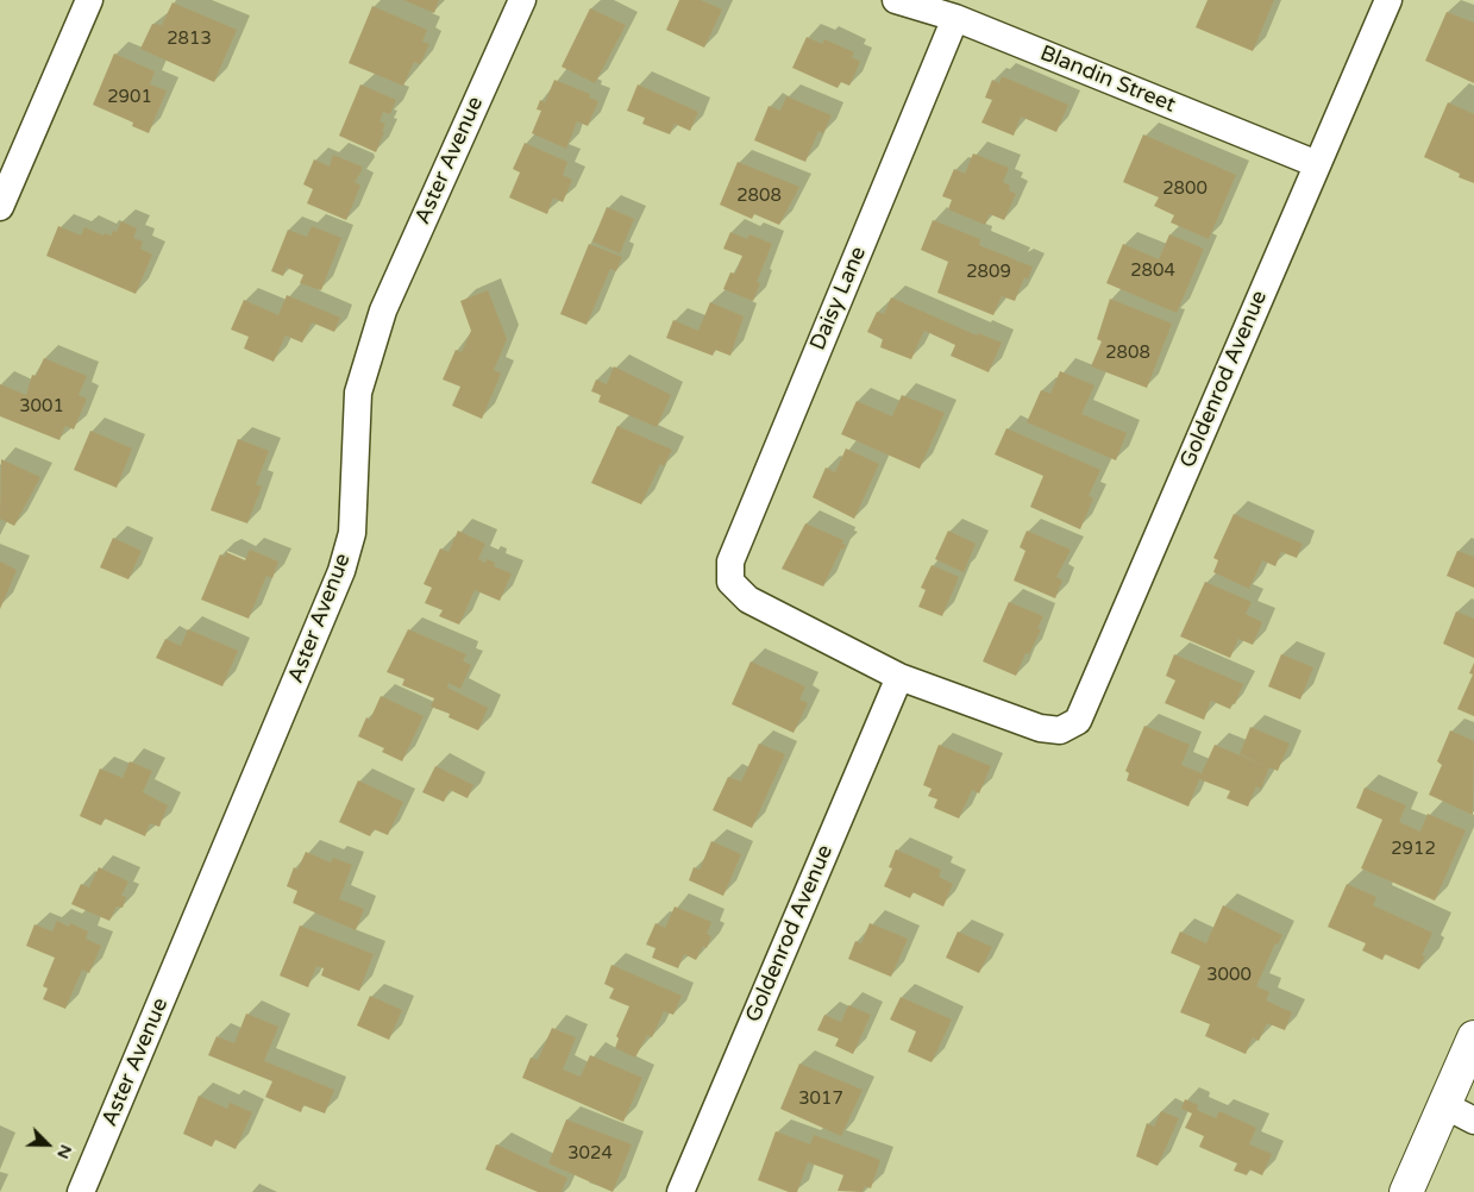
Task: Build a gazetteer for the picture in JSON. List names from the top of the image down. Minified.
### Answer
{"streets":{"street":["Blandin Street","Aster Avenue","Daisy Lane","Goldenrod Avenue"]},"crossings":[["Blandin Street","Daisy Lane"],["Blandin Street","Goldenrod Avenue"],["Daisy Lane","Goldenrod Avenue"]],"house_numbers":["2813","2901","2800","2808","2804","2809","2808","3001","2912","3000","3017","3024"],"north":"bottom right"}
